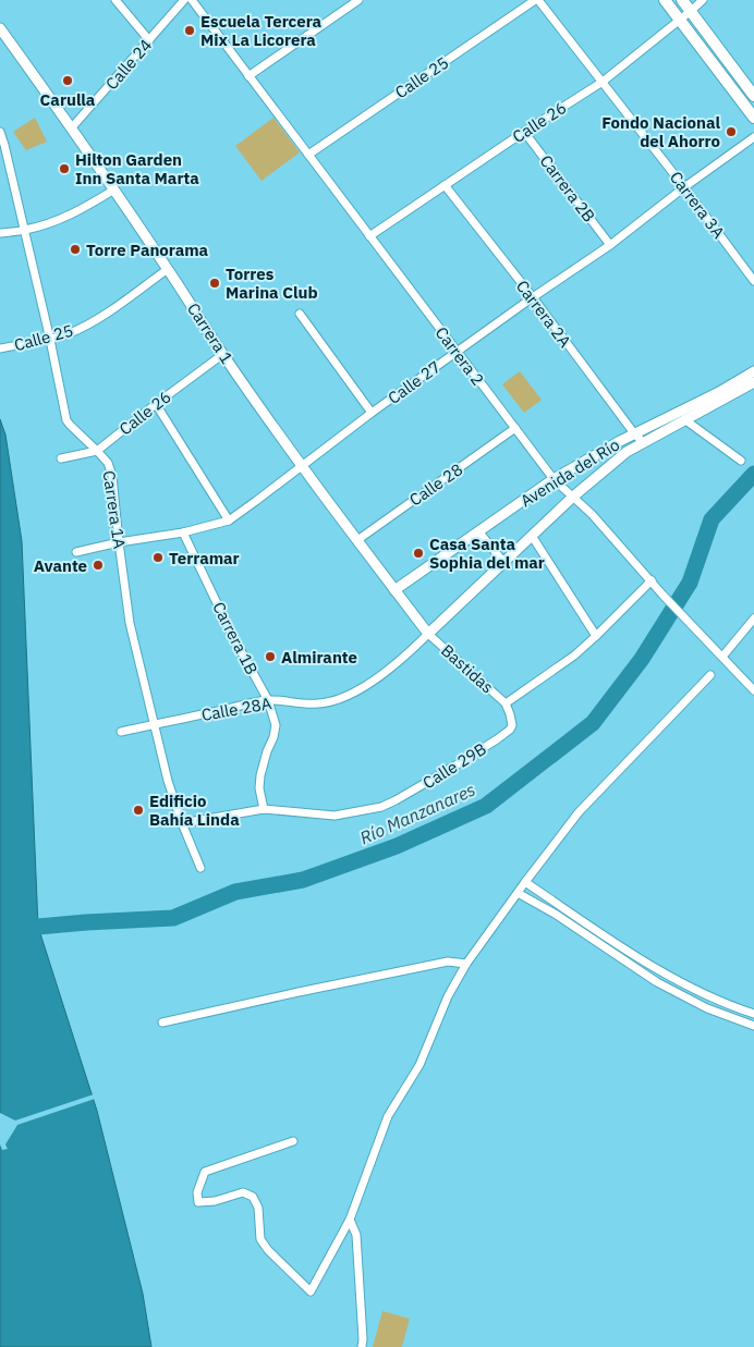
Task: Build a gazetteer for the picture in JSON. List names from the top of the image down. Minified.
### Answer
{"streets":{"street":["Calle 24","Calle 25","Calle 26","Carrera 2B","Carrera 3A","Carrera 2A","Carrera 1","Carrera 2","Calle 27","Avenida del Río","Calle 28","Carrera 1A","Carrera 1B","Bastidas","Calle 28A","Calle 29B"]},"crossings":[["Calle 24","Carrera 1"],["Calle 25","Carrera 3A"],["Calle 25","Carrera 1"],["Calle 25","Carrera 2"],["Calle 25","Carrera 1A"],["Calle 26","Carrera 2B"],["Calle 26","Carrera 3A"],["Calle 26","Carrera 2A"],["Calle 26","Carrera 1"],["Calle 26","Carrera 2"],["Calle 26","Carrera 1A"],["Carrera 2B","Calle 27"],["Carrera 3A","Calle 27"],["Carrera 2A","Calle 27"],["Carrera 2A","Avenida del Río"],["Carrera 1","Calle 27"],["Carrera 1","Avenida del Río"],["Carrera 1","Calle 28"],["Carrera 1","Bastidas"],["Carrera 1","Calle 28A"],["Carrera 2","Calle 27"],["Carrera 2","Avenida del Río"],["Carrera 2","Calle 28"],["Calle 27","Carrera 1A"],["Calle 27","Carrera 1B"],["Avenida del Río","Bastidas"],["Avenida del Río","Calle 28A"],["Carrera 1A","Calle 28A"],["Carrera 1A","Calle 29B"],["Carrera 1B","Calle 28A"],["Carrera 1B","Calle 29B"],["Bastidas","Calle 28A"],["Bastidas","Calle 29B"]],"water":["Río Manzanares"],"places":["Escuela Tercera Mix La Licorera","Carulla","Fondo Nacional del Ahorro","Hilton Garden Inn Santa Marta","Torre Panorama","Torres Marina Club","Casa Santa Sophia del mar","Terramar","Avante","Almirante","Edificio Bahía Linda"]}
